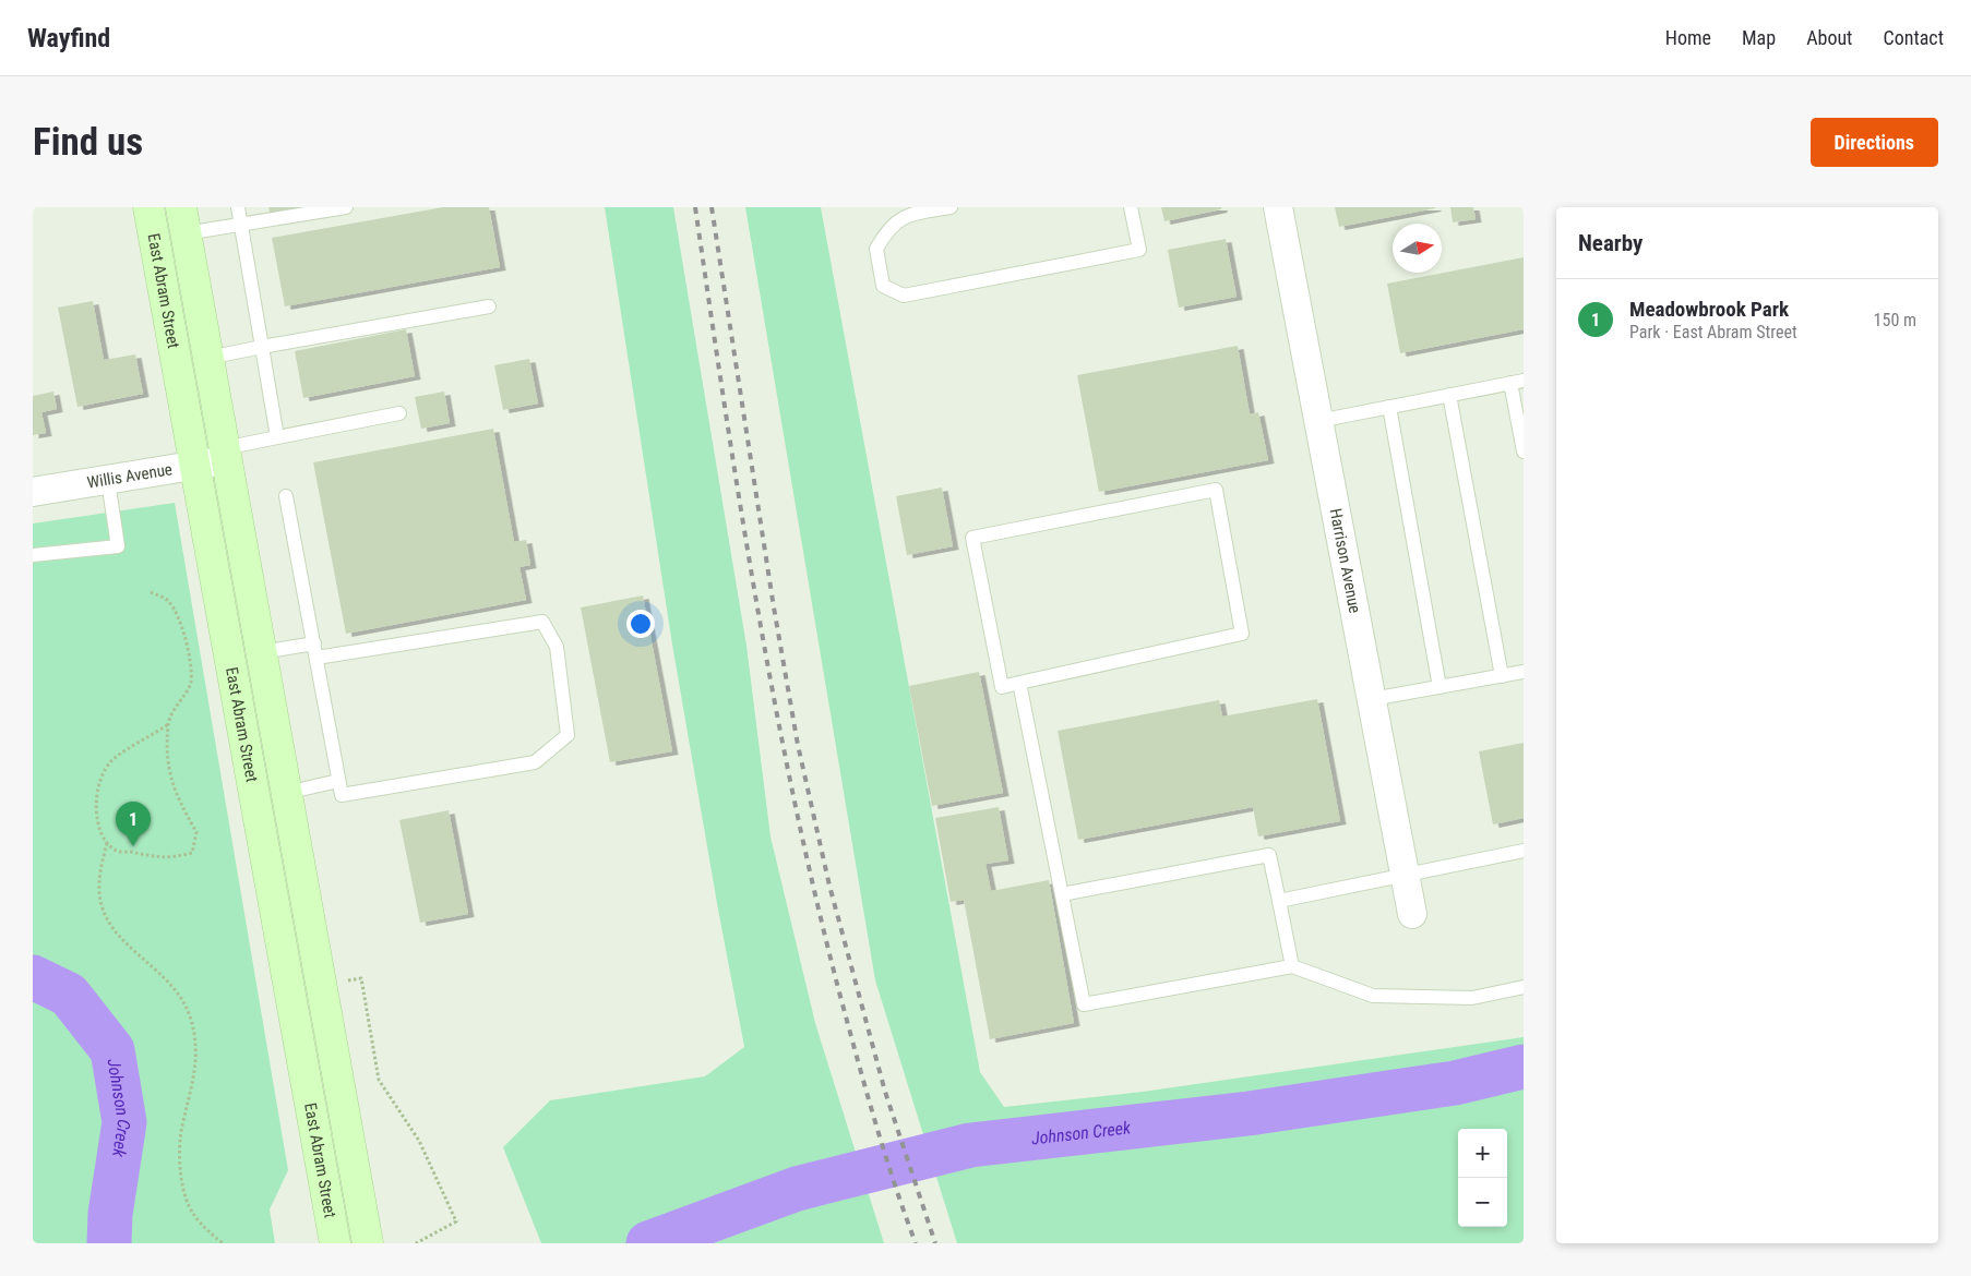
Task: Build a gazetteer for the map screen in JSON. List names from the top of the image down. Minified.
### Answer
{"streets":{"main road":["East Abram Street"],"street":["Willis Avenue","Harrison Avenue"]},"crossings":[["East Abram Street","Willis Avenue"]],"water":["Johnson Creek"],"north":"right","page":{"header":"Wayfind","nav":["Home","Map","About","Contact"],"buttons":"Directions","title":"Find us","heading":"Nearby","list":[{"mark":"1","name":"Meadowbrook Park","note":"Park · East Abram Street","value":"150 m"}],"pins":"1","map_buttons":["+","−"]}}
